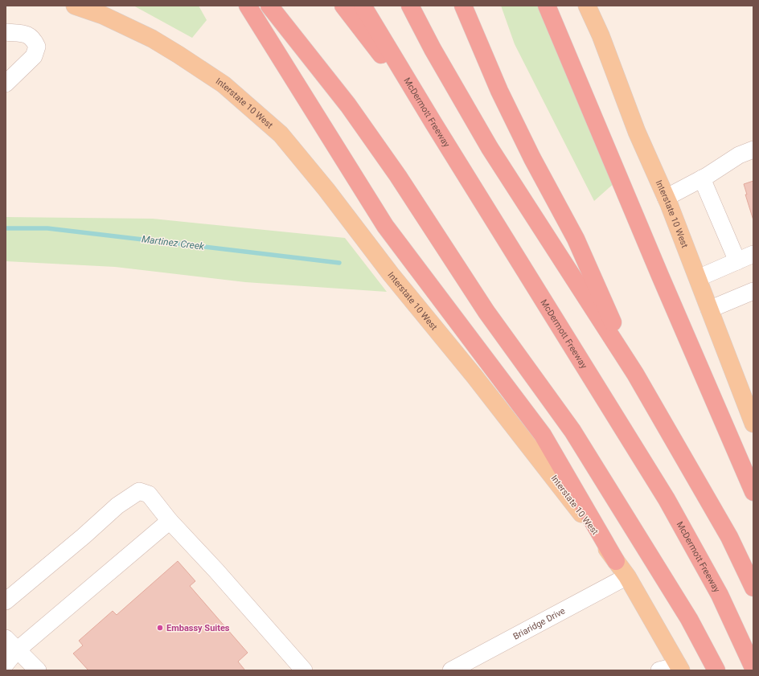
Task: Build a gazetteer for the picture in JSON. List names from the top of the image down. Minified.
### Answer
{"streets":{"highway":["McDermott Freeway"],"main road":["Interstate 10 West"],"street":["Briaridge Drive"]},"crossings":[["Interstate 10 West","Briaridge Drive"]],"water":["Martinez Creek"],"places":["Embassy Suites"]}
